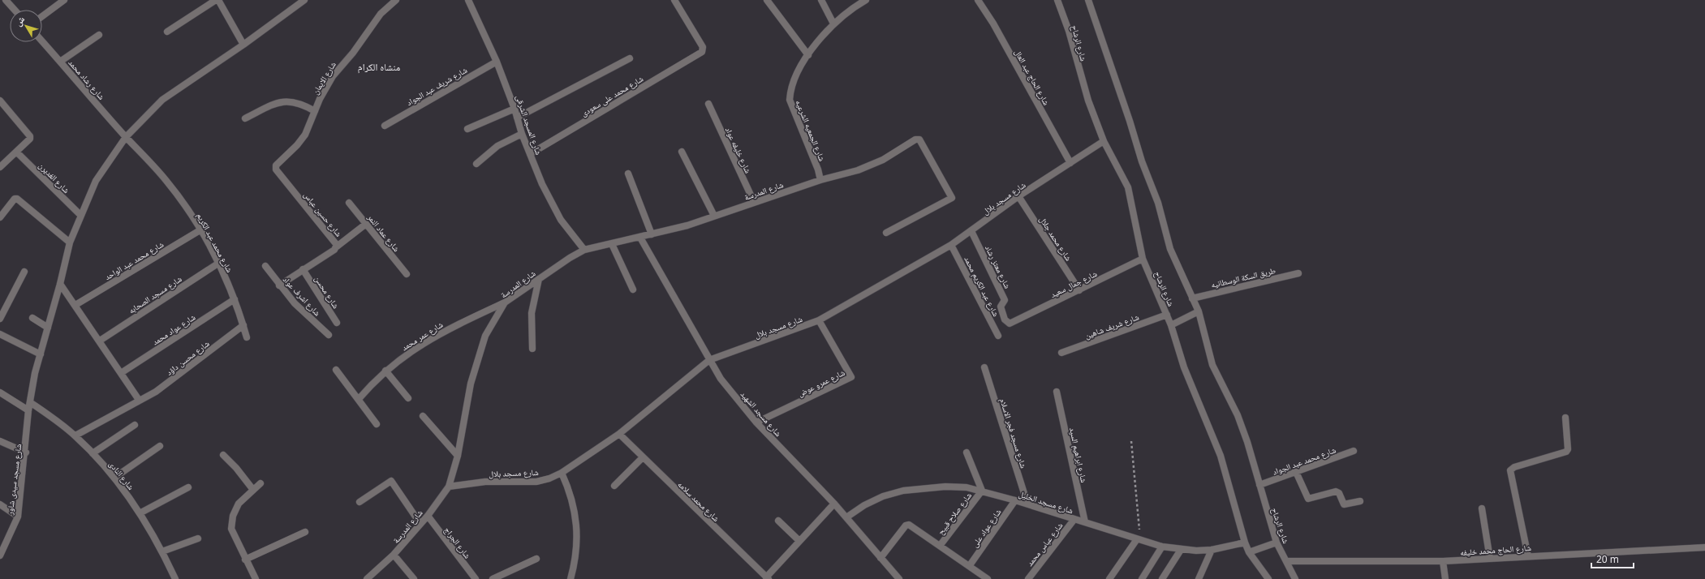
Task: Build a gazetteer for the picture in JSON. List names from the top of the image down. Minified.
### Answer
{"streets":{"street":["شارع الرشاح","شارع الحاج عبد العال","شارع الايمان","شارع رشاد محمد","شارع شريف عبد الجواد","شارع محمد على سعودى","شارع المسجد الشرقى","شارع الجمعيه الشرعيه","شارع خليفه عواد","شارع الغديرن","شارع المدرسة","شارع مسجد بلال","شارع حسين عباس","شارع عماد النمر","شارع محمد جلال","شارع محمد عبد الكريم","شارع محمد عبد الواحد","شارع معتز رشاد","طريق السكة الوسطانيه","شارع جمال سعيد","شارع عبد الكريم محمد","شارع محسن","شارع مسجد الصحابه","شارع اشرف عواد","شارع شريف شاهين","شارع عواد محمد","شارع عمر محمد","شارع محسن داؤد","شارع عمرو عوض","شارع مسجد الشهيد","شارع مسجد فجر الاسلام","شارع ابراهيم السيد","شارع محمد عبد الجواد","شارع النادى","شارع مسجد سيدى شاور","شارع محمد سلامه","شارع مسجد الخليل","شارع صلاح قبيح","شارع عواد على","شارع الجراج","شارع عباس محمد","شارع الحاج محمد خليفه"]},"crossings":[["شارع الرشاح","شارع مسجد بلال"],["شارع الرشاح","طريق السكة الوسطانيه"],["شارع الرشاح","شارع جمال سعيد"],["شارع الرشاح","شارع شريف شاهين"],["شارع الرشاح","شارع محمد عبد الجواد"],["شارع الرشاح","شارع مسجد الخليل"],["شارع الرشاح","شارع الحاج محمد خليفه"],["شارع الحاج عبد العال","شارع مسجد بلال"],["شارع الايمان","شارع حسين عباس"],["شارع رشاد محمد","شارع محمد عبد الكريم"],["شارع رشاد محمد","شارع مسجد سيدى شاور"],["شارع شريف عبد الجواد","شارع المسجد الشرقى"],["شارع محمد على سعودى","شارع المسجد الشرقى"],["شارع المسجد الشرقى","شارع المدرسة"],["شارع الجمعيه الشرعيه","شارع المدرسة"],["شارع خليفه عواد","شارع المدرسة"],["شارع الغديرن","شارع مسجد سيدى شاور"],["شارع المدرسة","شارع مسجد بلال"],["شارع المدرسة","شارع عمر محمد"],["شارع المدرسة","شارع مسجد الشهيد"],["شارع المدرسة","شارع الجراج"],["شارع مسجد بلال","شارع محمد جلال"],["شارع مسجد بلال","شارع معتز رشاد"],["شارع مسجد بلال","شارع عبد الكريم محمد"],["شارع مسجد بلال","شارع عمرو عوض"],["شارع مسجد بلال","شارع مسجد الشهيد"],["شارع مسجد بلال","شارع محمد سلامه"],["شارع حسين عباس","شارع محسن"],["شارع حسين عباس","شارع اشرف عواد"],["شارع محمد جلال","شارع جمال سعيد"],["شارع محمد عبد الكريم","شارع محمد عبد الواحد"],["شارع محمد عبد الكريم","شارع مسجد الصحابه"],["شارع محمد عبد الكريم","شارع عواد محمد"],["شارع محمد عبد الكريم","شارع محسن داؤد"],["شارع محمد عبد الكريم","شارع مسجد سيدى شاور"],["شارع معتز رشاد","شارع جمال سعيد"],["شارع محسن داؤد","شارع النادى"],["شارع عمرو عوض","شارع مسجد الشهيد"],["شارع مسجد الشهيد","شارع مسجد الخليل"],["شارع مسجد فجر الاسلام","شارع مسجد الخليل"],["شارع ابراهيم السيد","شارع مسجد الخليل"],["شارع النادى","شارع مسجد سيدى شاور"],["شارع مسجد الخليل","شارع صلاح قبيح"],["شارع مسجد الخليل","شارع عواد على"],["شارع مسجد الخليل","شارع عباس محمد"]],"districts":["منشاه الكرام"],"scale_bar":"20 m","north":"top left"}
